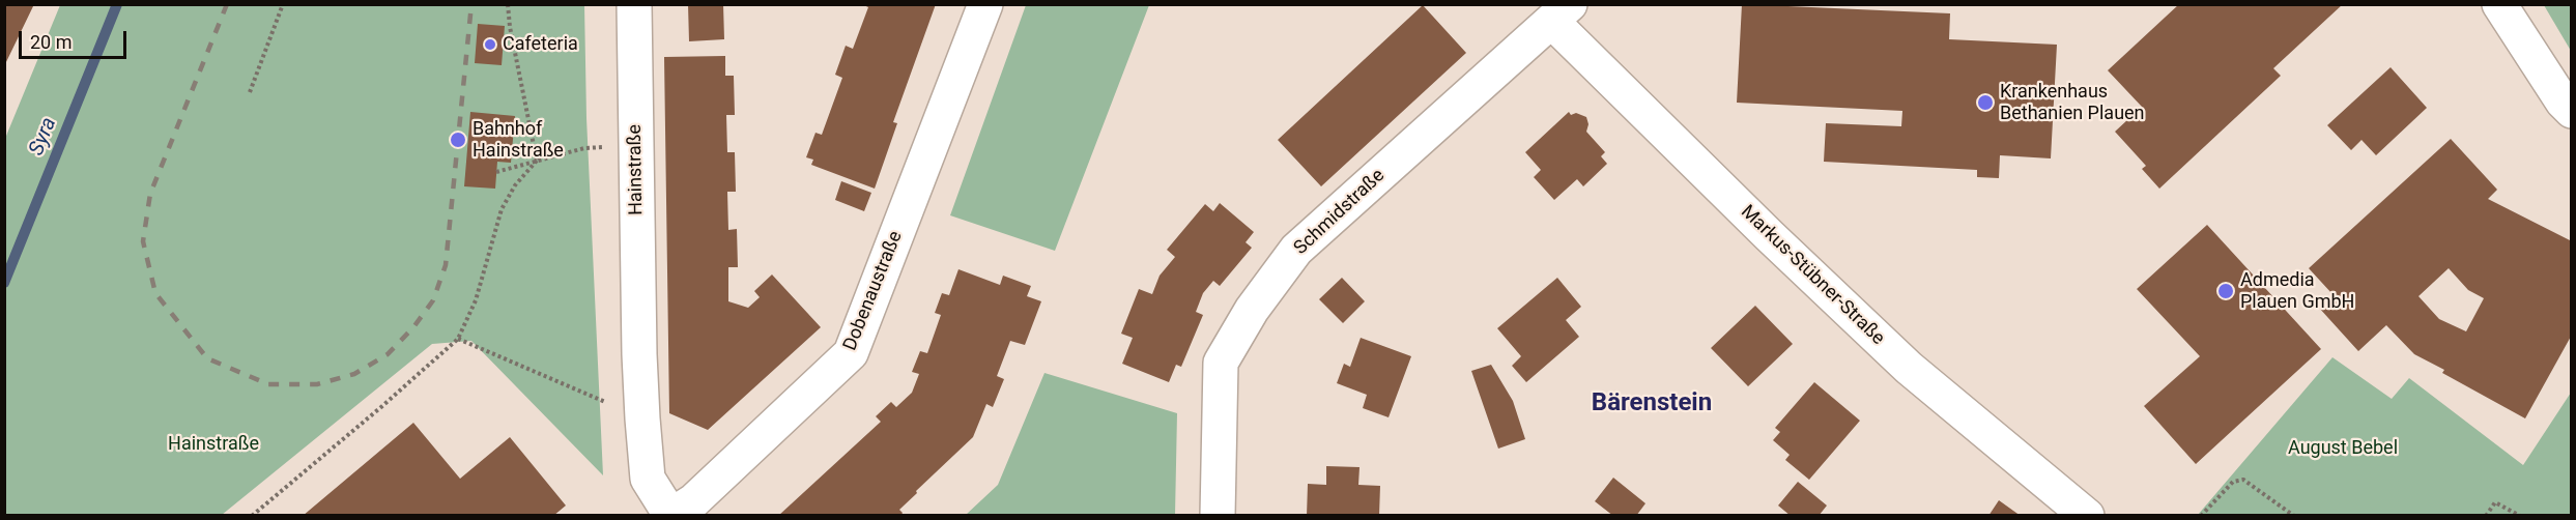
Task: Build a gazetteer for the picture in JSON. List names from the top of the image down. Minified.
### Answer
{"streets":{"street":["Hainstraße","Schmidstraße","Markus-Stübner-Straße","Dobenaustraße"]},"crossings":[["Hainstraße","Dobenaustraße"],["Schmidstraße","Markus-Stübner-Straße"]],"districts":["Bärenstein"],"water":["Syra"],"parks":["Hainstraße","August Bebel"],"places":["Cafeteria","Krankenhaus Bethanien Plauen","Bahnhof Hainstraße","Admedia Plauen GmbH"],"scale_bar":"20 m"}
